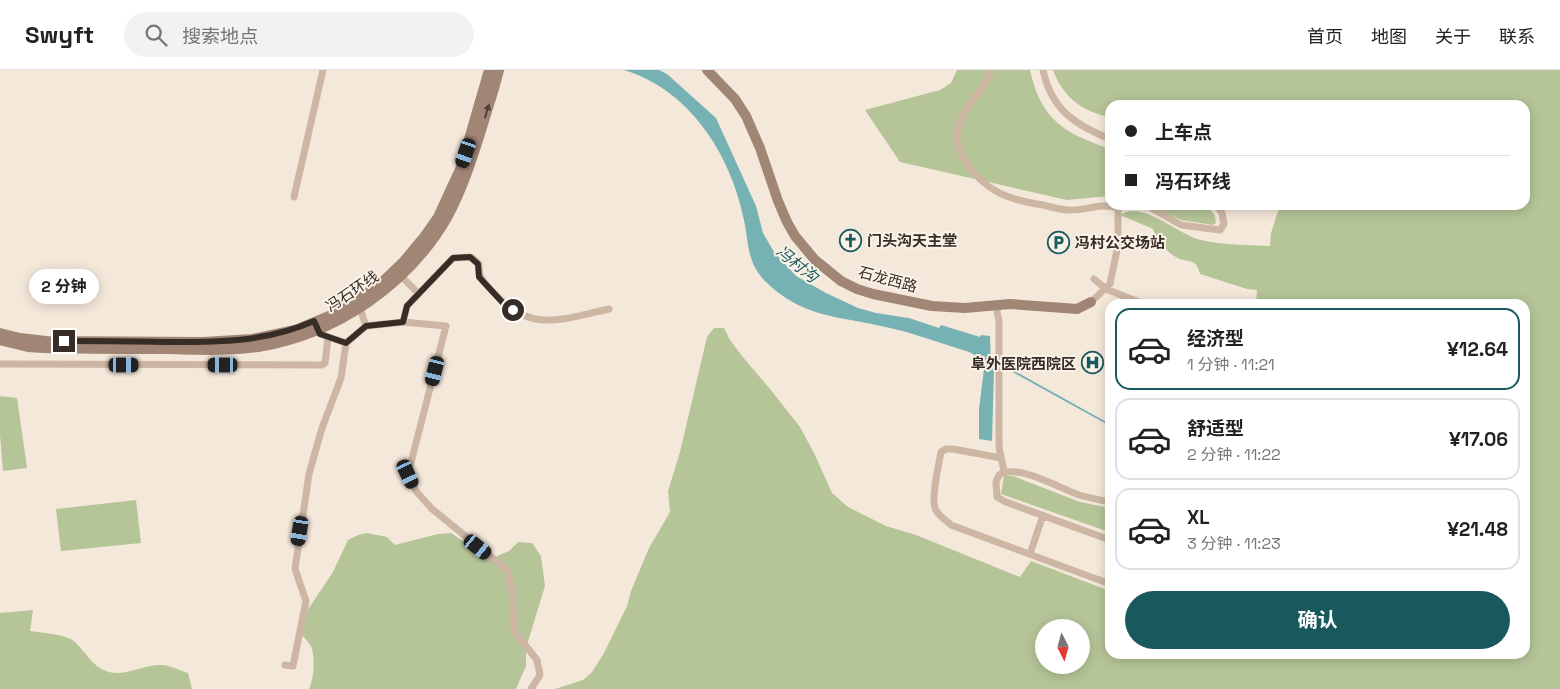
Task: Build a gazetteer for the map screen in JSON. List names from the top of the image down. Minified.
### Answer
{"streets":{"main road":["石龙西路","冯石环线"]},"water":["冯村沟"],"places":{"church":["门头沟天主堂"],"parking":["冯村公交场站"],"hospital":["阜外医院西院区"]},"north":"bottom","page":{"header":"Swyft","search":"搜索地点","nav":["首页","地图","关于","联系"],"banner":["上车点","冯石环线"],"bubble":"2 分钟","list":[{"name":"经济型","note":"1 分钟 · 11:21","value":"¥12.64"},{"name":"舒适型","note":"2 分钟 · 11:22","value":"¥17.06"},{"name":"XL","note":"3 分钟 · 11:23","value":"¥21.48"}],"buttons":"确认"}}
